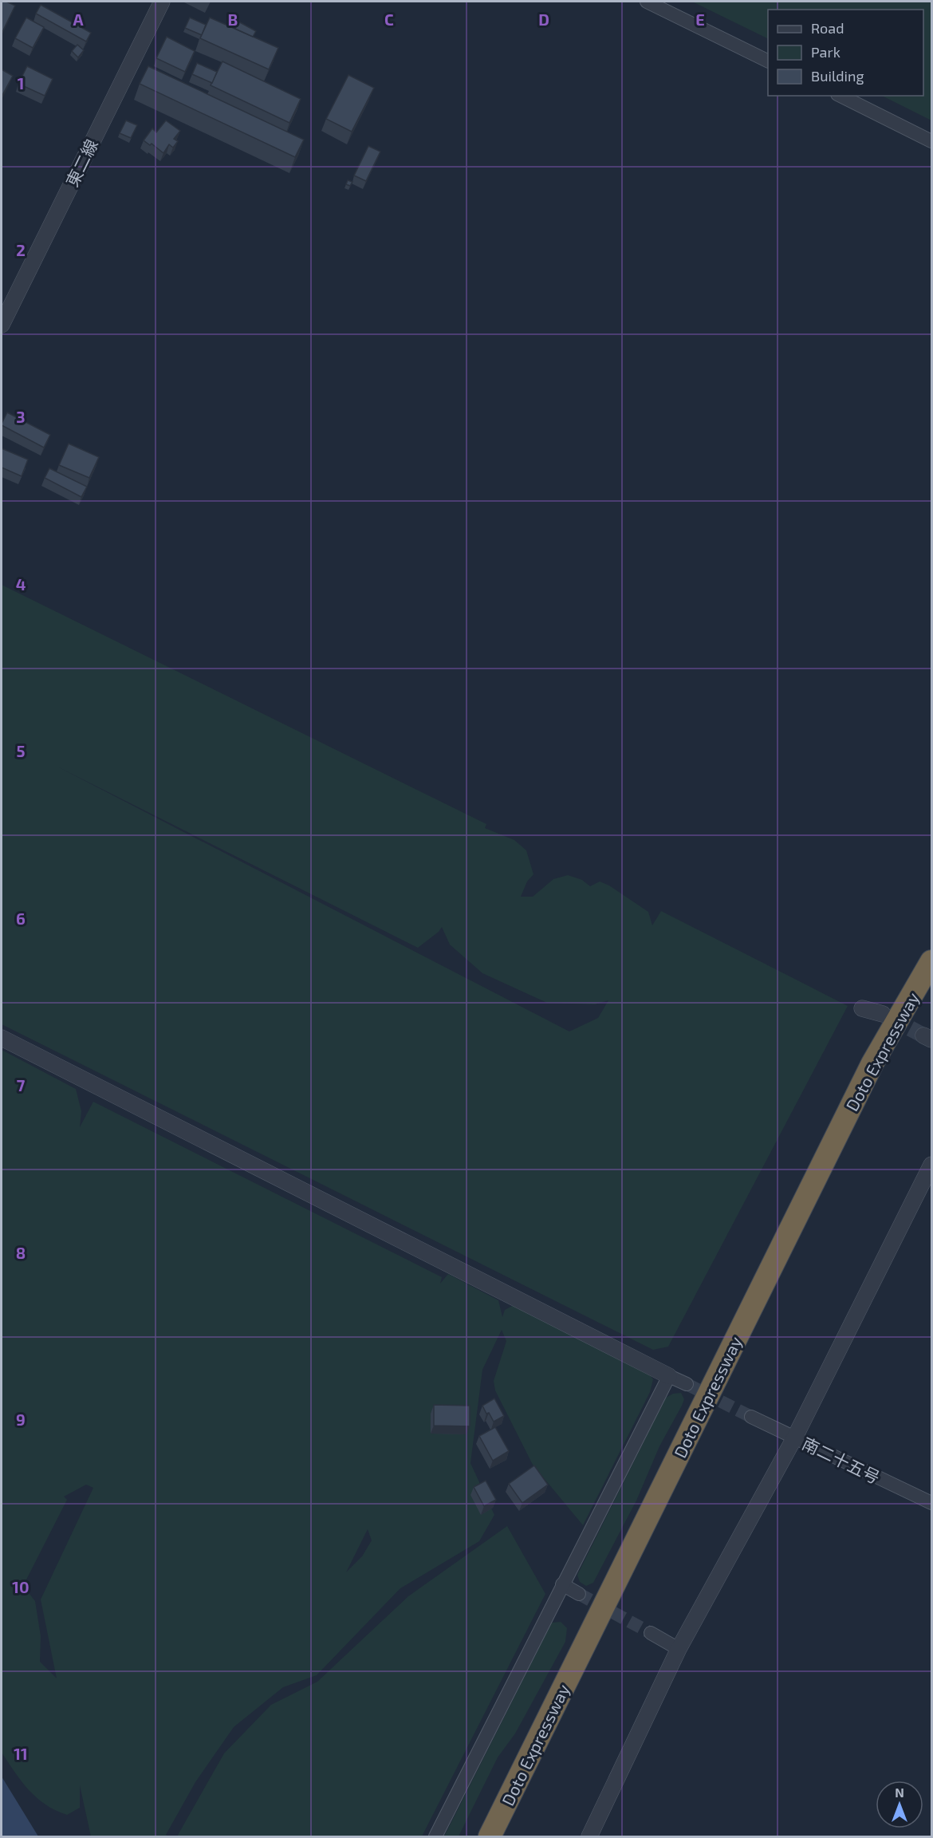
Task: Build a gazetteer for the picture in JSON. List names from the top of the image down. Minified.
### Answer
{"streets":{"highway":["Doto Expressway"],"street":["東二線","南二十五号"]},"legend":["Road","Park","Building"],"north":"top","grid":{"columns":["A","B","C","D","E"],"rows":["1","2","3","4","5","6","7","8","9","10","11"]}}
